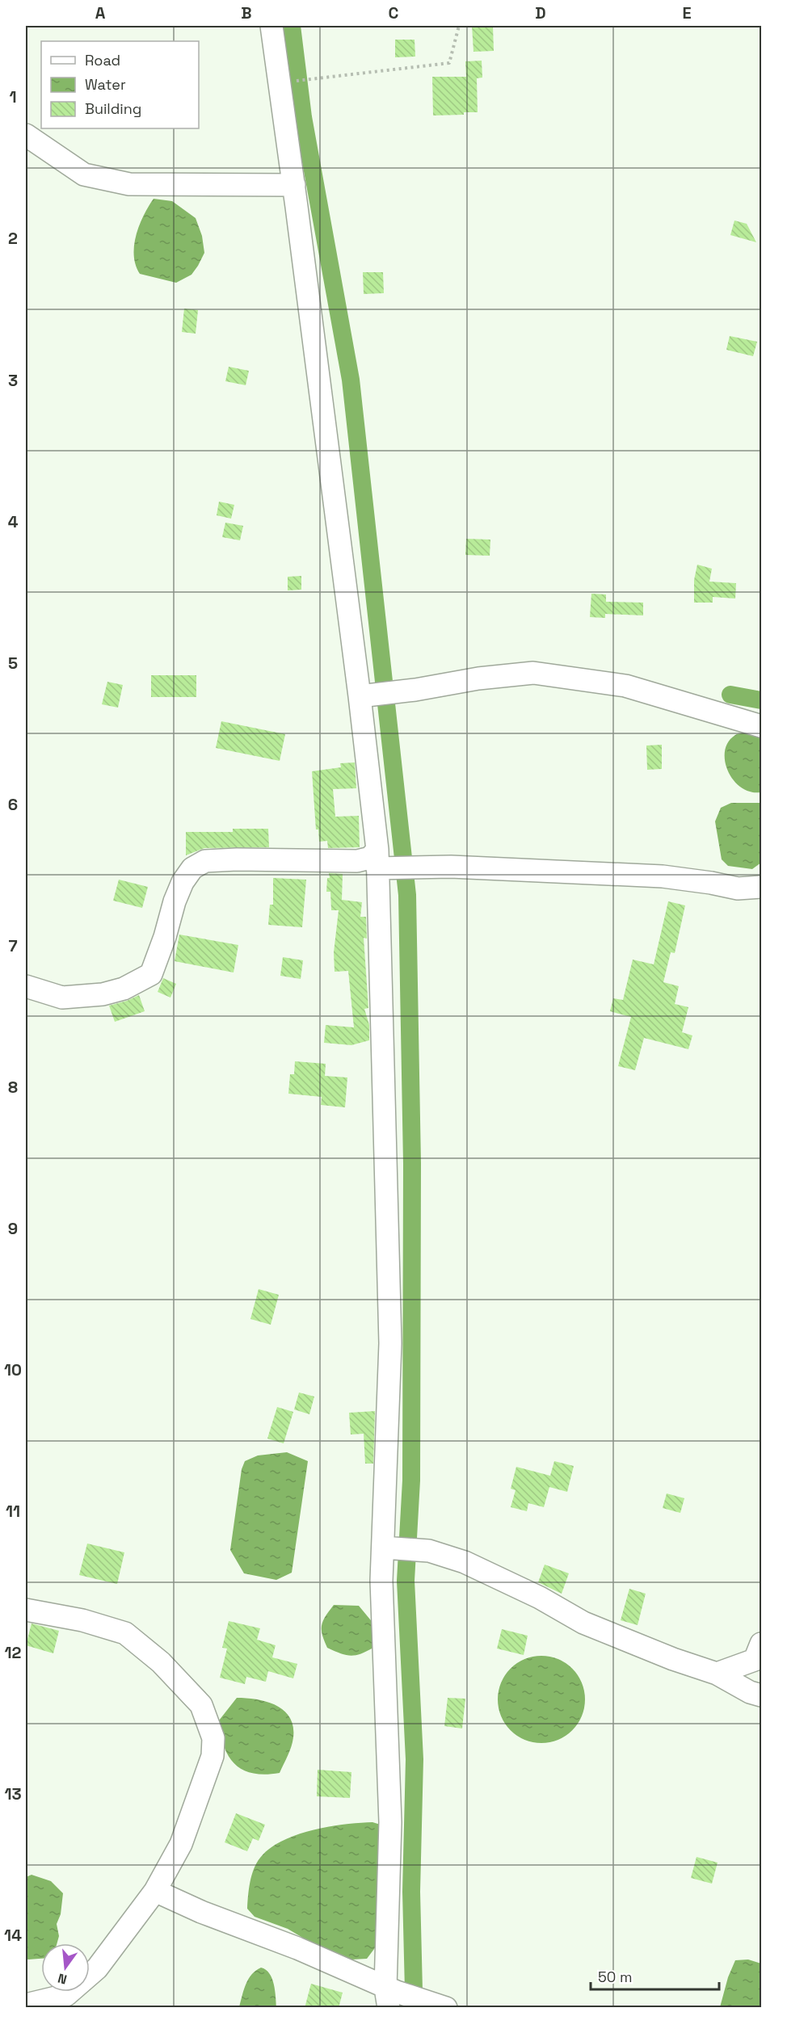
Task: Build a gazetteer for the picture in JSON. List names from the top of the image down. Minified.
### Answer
{"legend":["Road","Water","Building"],"scale_bar":"50 m","north":"bottom","grid":{"columns":["A","B","C","D","E"],"rows":["1","2","3","4","5","6","7","8","9","10","11","12","13","14"]}}
